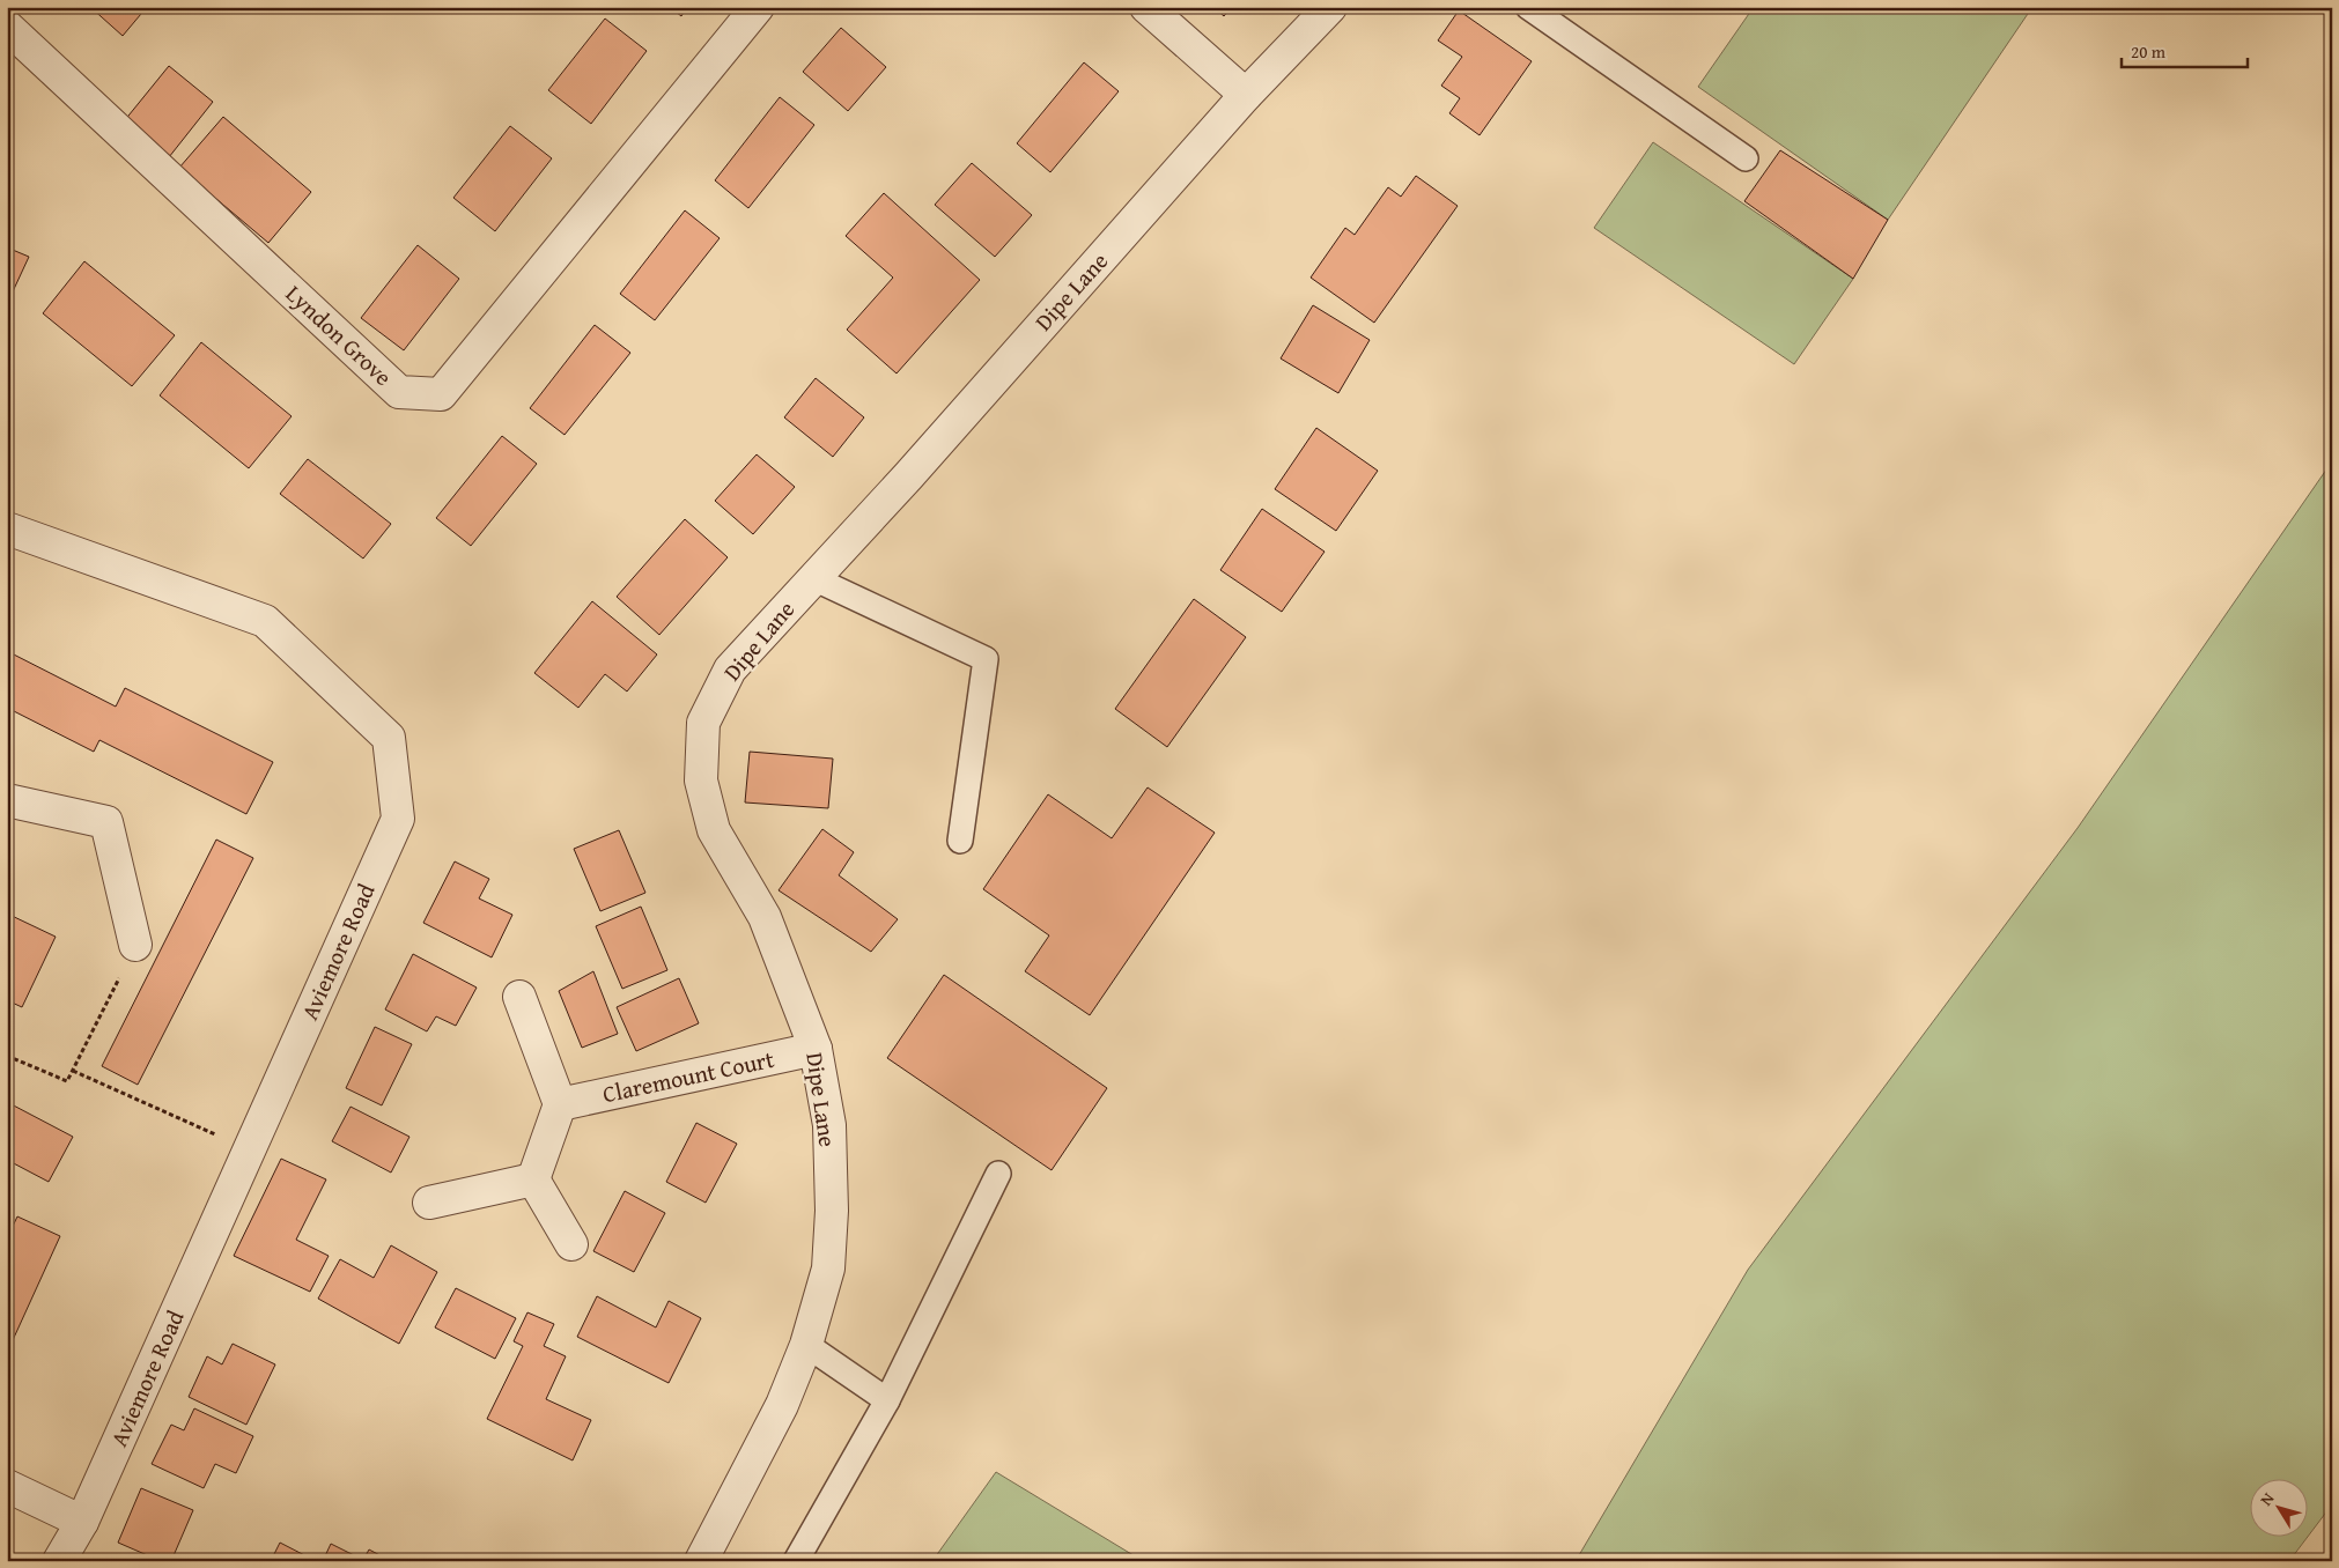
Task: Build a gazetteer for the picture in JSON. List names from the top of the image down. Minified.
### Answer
{"streets":{"street":["Dipe Lane","Lyndon Grove","Aviemore Road","Claremount Court"]},"crossings":[["Dipe Lane","Claremount Court"]],"scale_bar":"20 m","north":"top left"}
